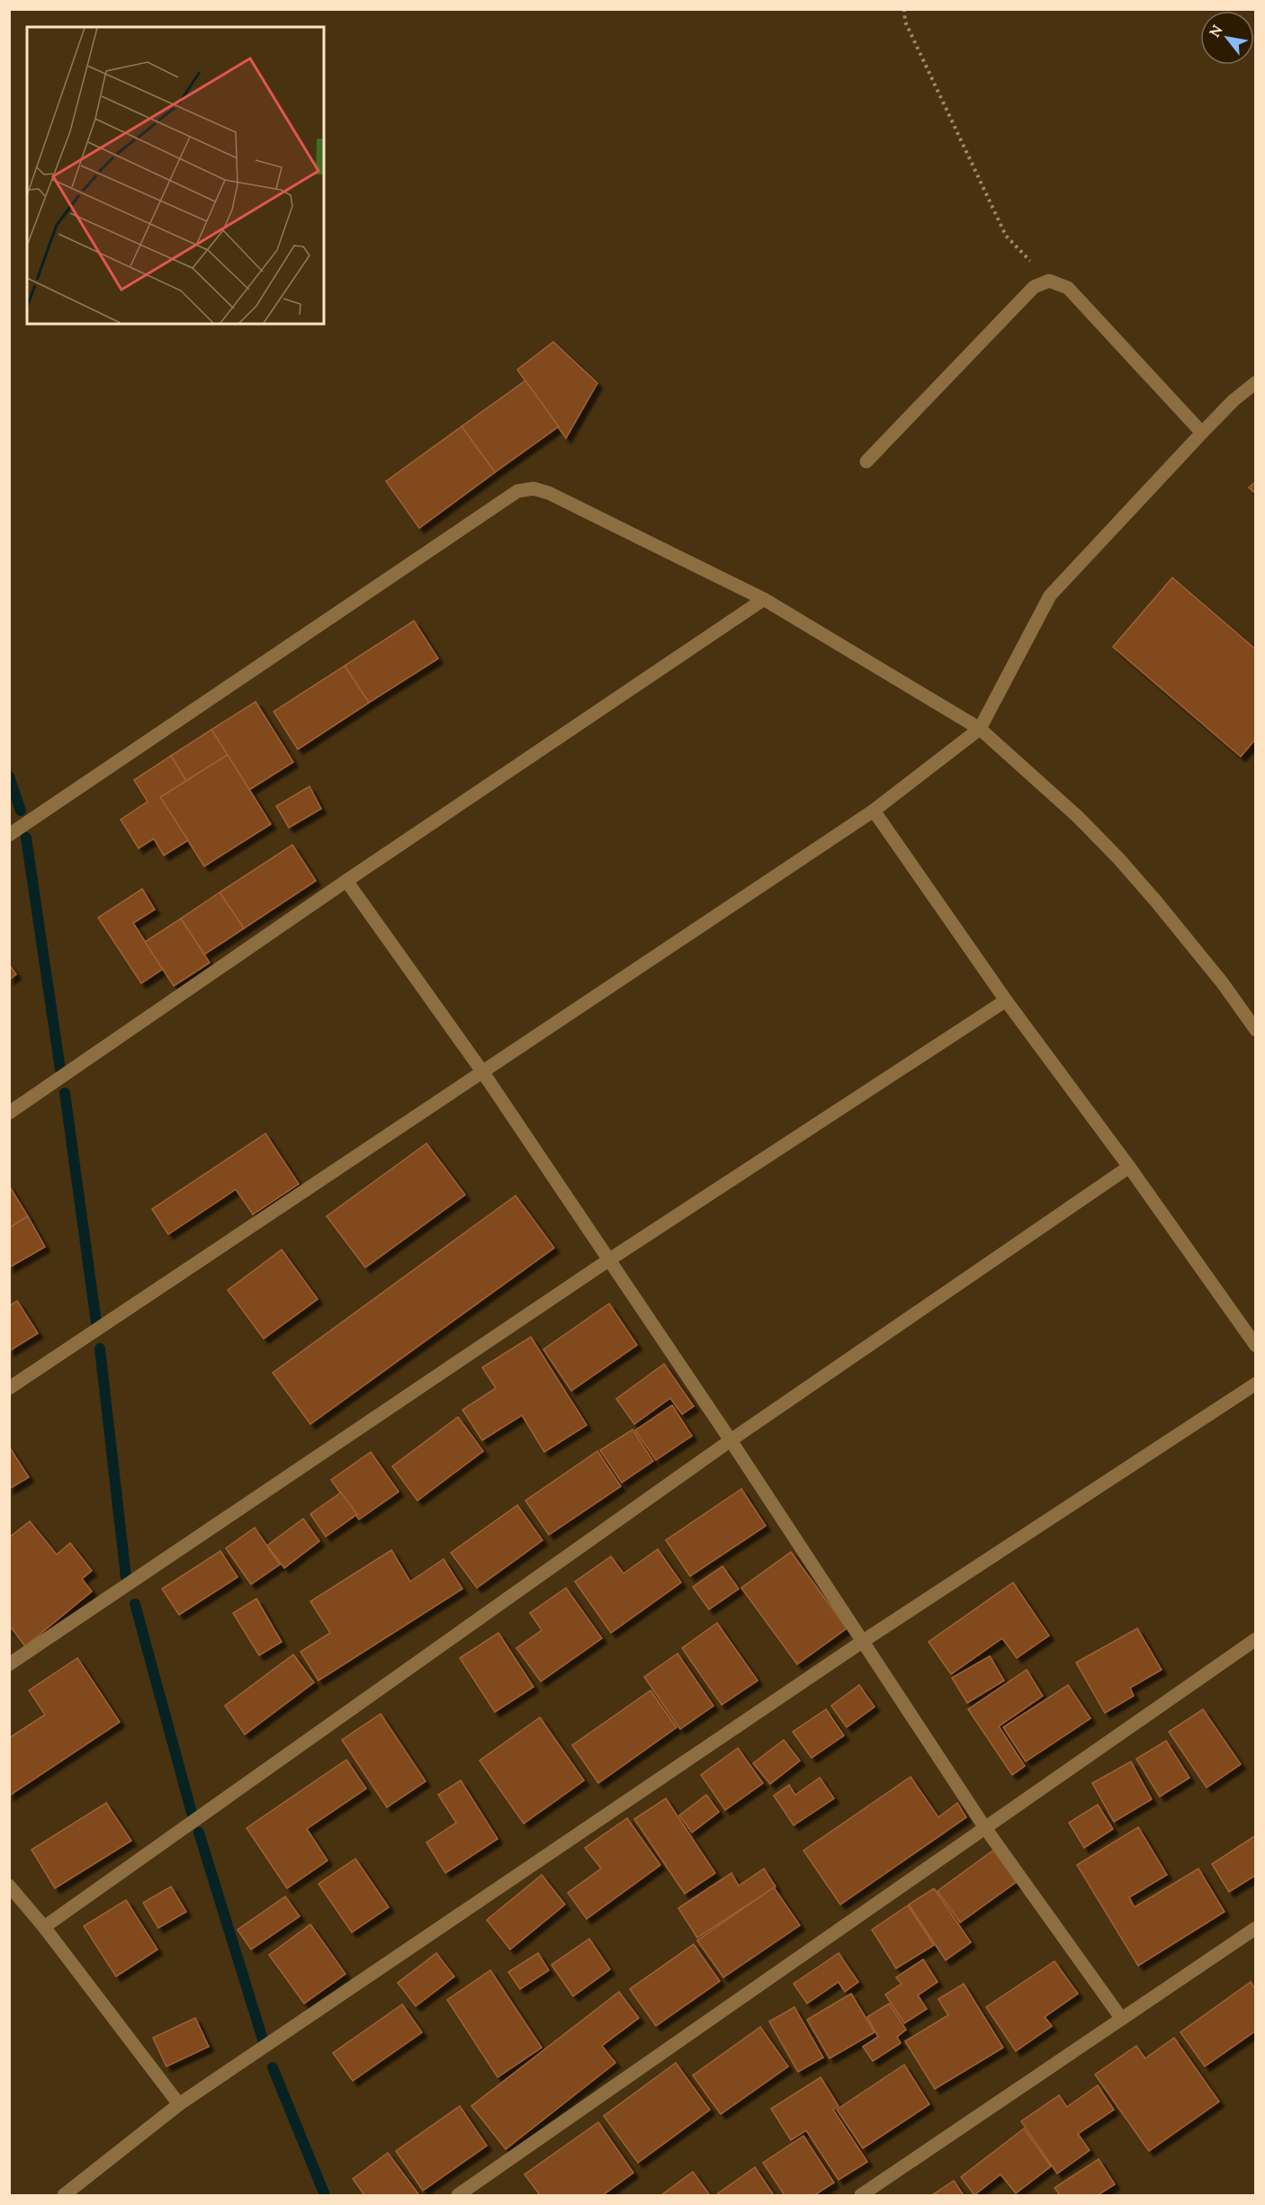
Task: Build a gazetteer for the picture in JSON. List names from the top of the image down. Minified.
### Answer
{"north":"top left"}
